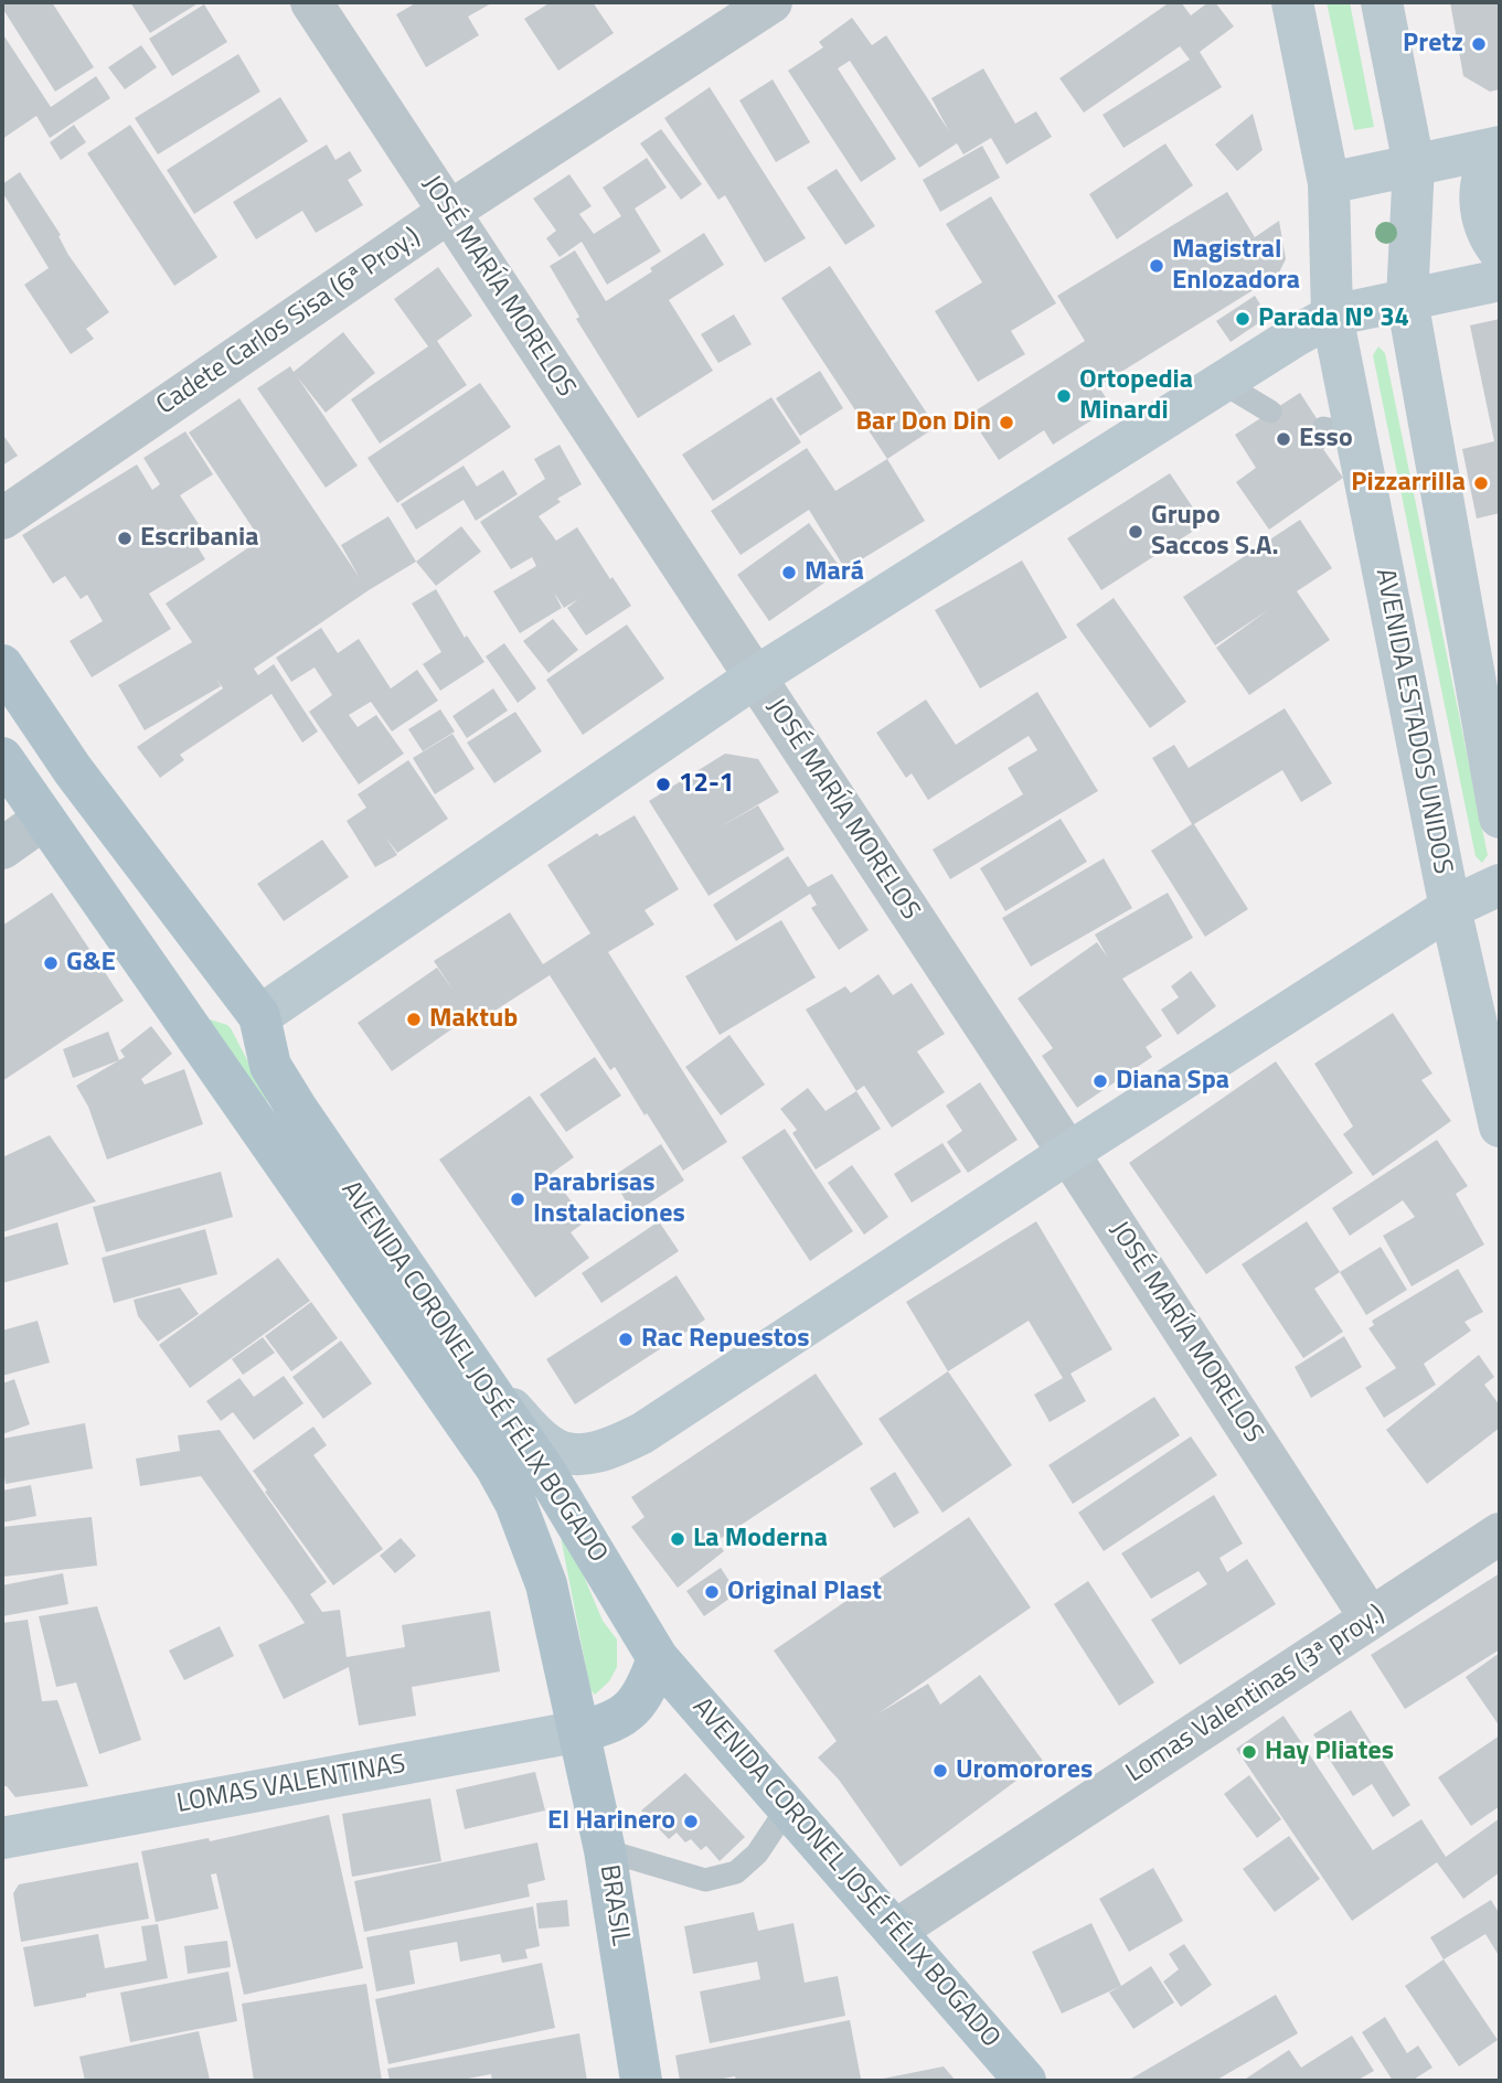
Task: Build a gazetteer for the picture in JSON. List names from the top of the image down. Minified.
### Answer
{"streets":{"main road":["AVENIDA ESTADOS UNIDOS","AVENIDA CORONEL JOSÉ FÉLIX BOGADO","LOMAS VALENTINAS","BRASIL"],"street":["JOSÉ MARÍA MORELOS","Cadete Carlos Sisa (6ª Proy.)","Lomas Valentinas (3ª proy.)"]},"crossings":[["JOSÉ MARÍA MORELOS","Cadete Carlos Sisa (6ª Proy.)"],["JOSÉ MARÍA MORELOS","Lomas Valentinas (3ª proy.)"],["AVENIDA CORONEL JOSÉ FÉLIX BOGADO","Lomas Valentinas (3ª proy.)"],["AVENIDA CORONEL JOSÉ FÉLIX BOGADO","LOMAS VALENTINAS"],["AVENIDA CORONEL JOSÉ FÉLIX BOGADO","BRASIL"],["LOMAS VALENTINAS","BRASIL"]],"places":["Pretz","Magistral Enlozadora","Parada Nº 34","Ortopedia Minardi","Bar Don Din","Esso","Pizzarrilla","Grupo Saccos S.A.","Escribania","Mará","12-1","G&E","Maktub","Diana Spa","Parabrisas Instalaciones","Rac Repuestos","La Moderna","Original Plast","Hay Pliates","Uromorores","El Harinero"]}
